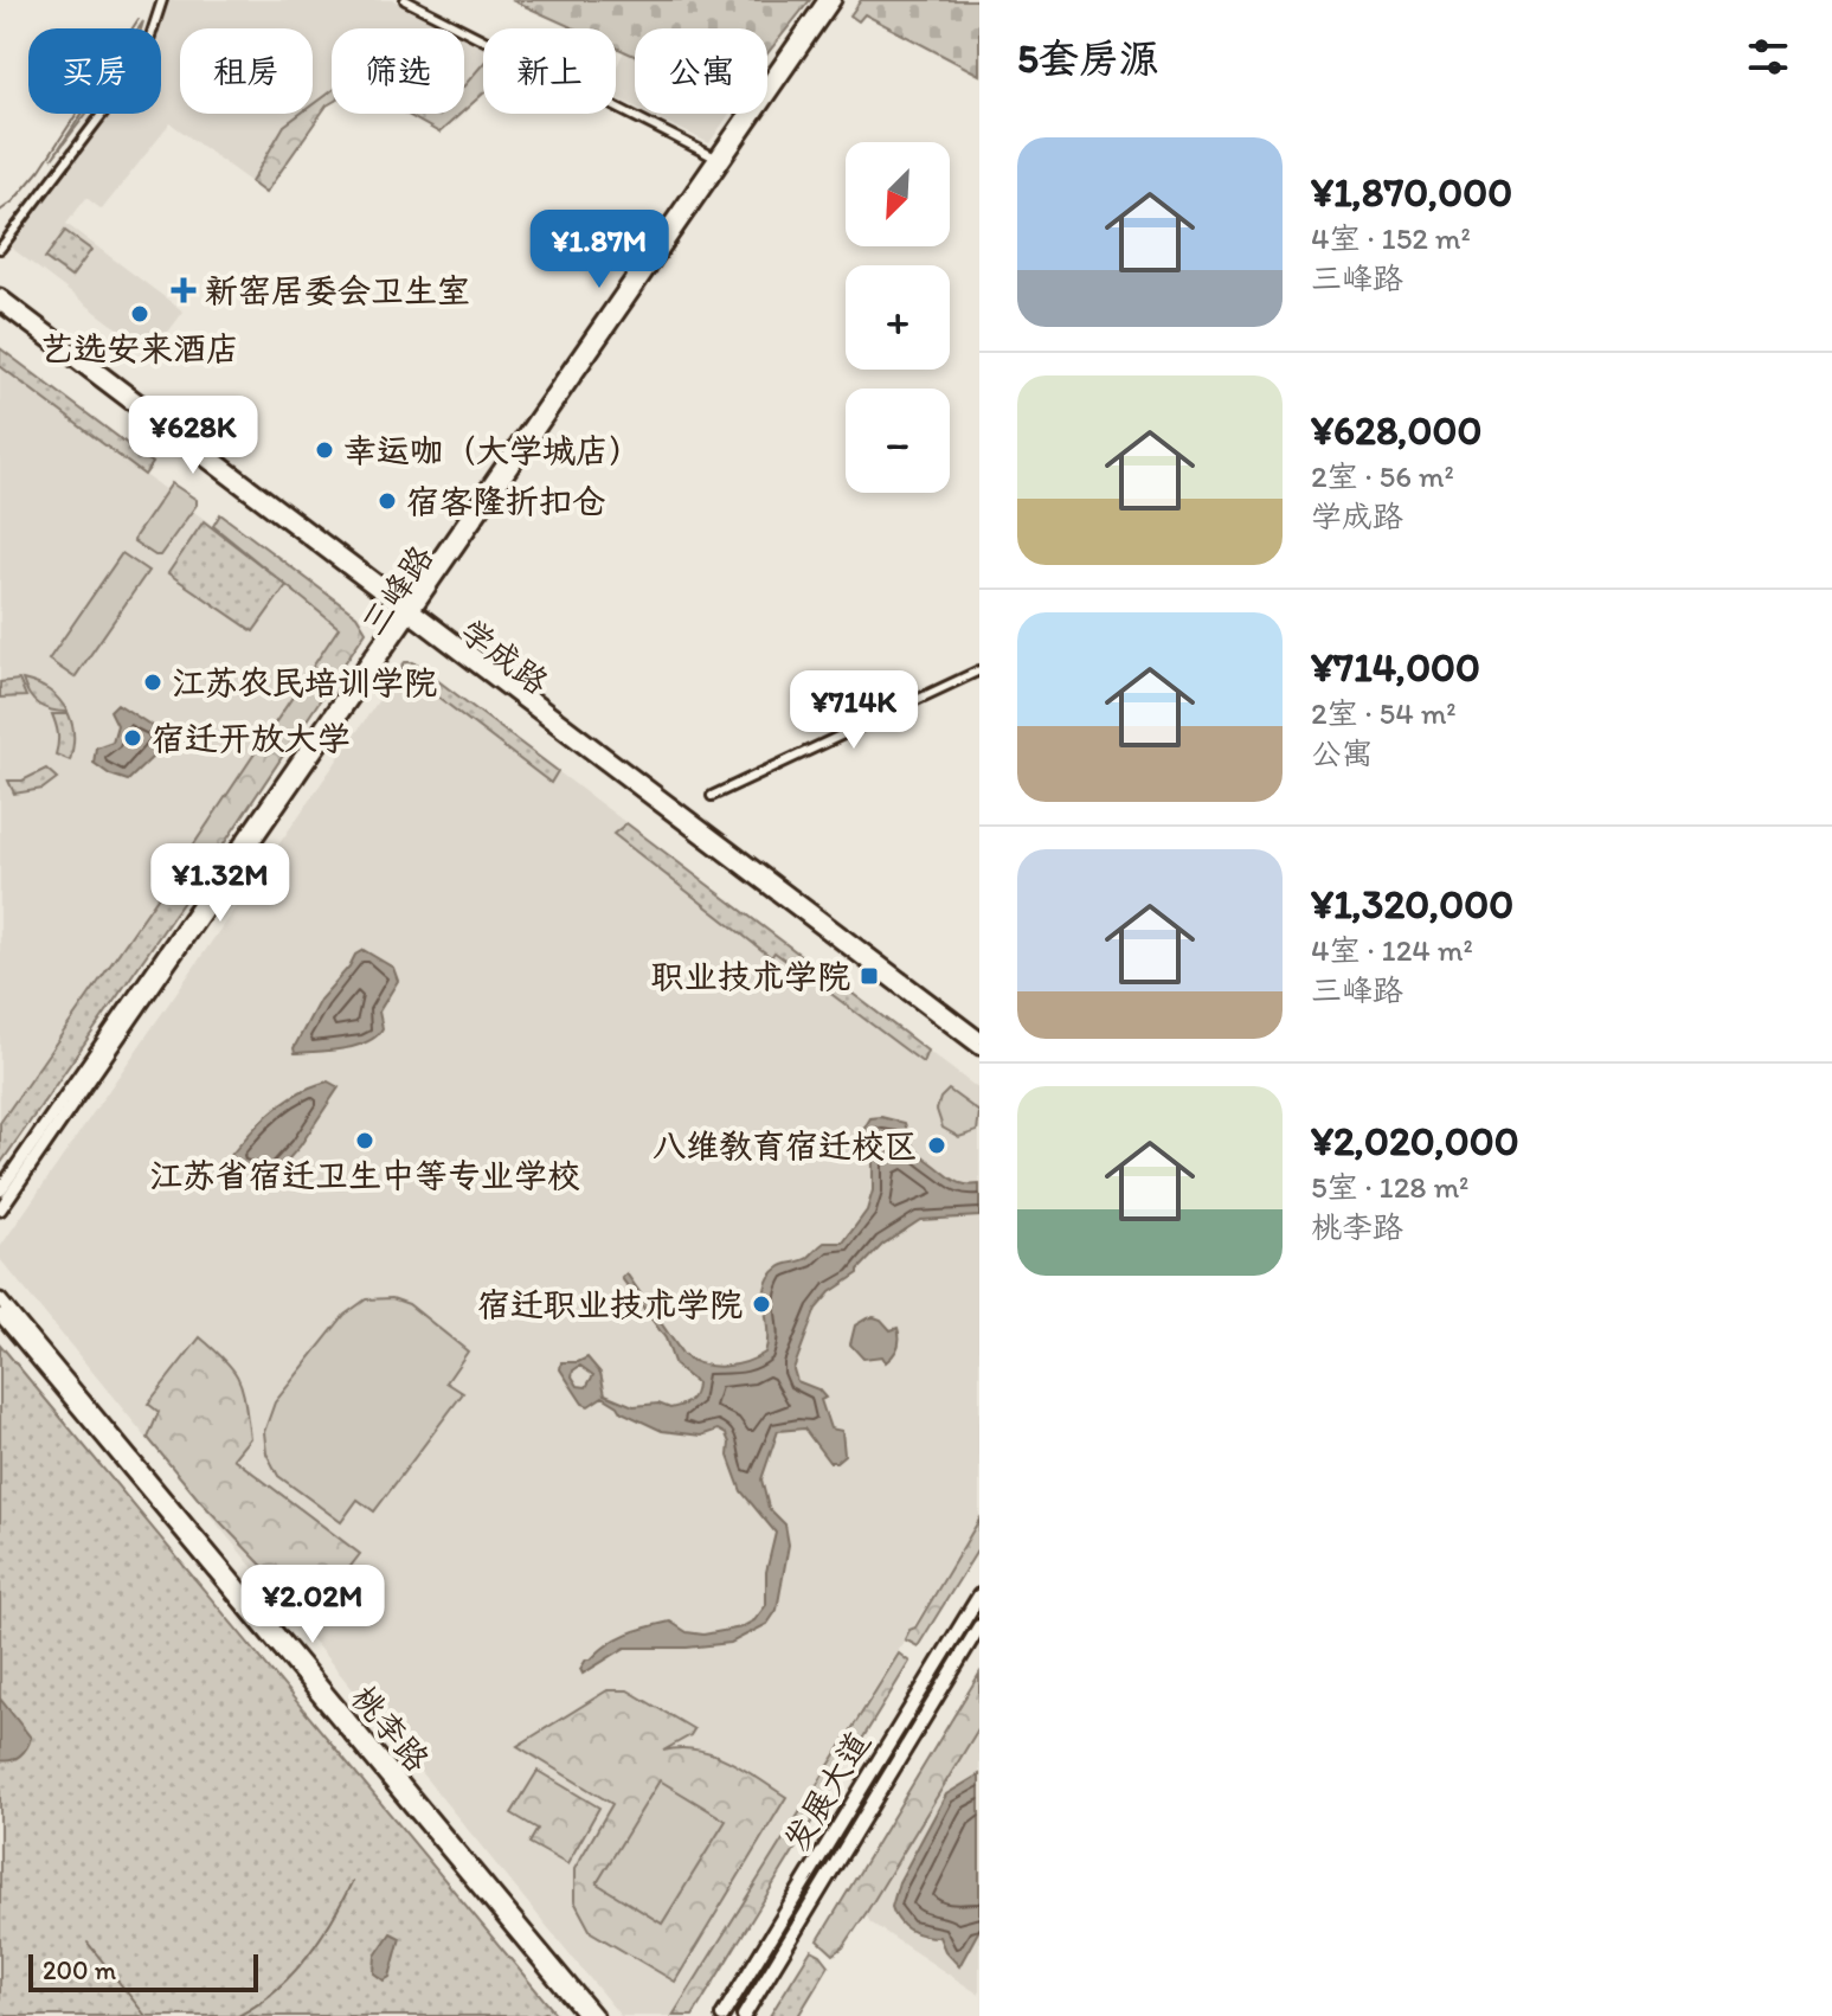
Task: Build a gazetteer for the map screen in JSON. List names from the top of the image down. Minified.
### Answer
{"streets":{"main road":["三峰路","学成路","桃李路","发展大道"]},"crossings":[["三峰路","学成路"]],"places":{"health":["新窑居委会卫生室"],"other":["艺选安来酒店","幸运咖（大学城店）","宿客隆折扣仓","江苏农民培训学院","宿迁开放大学","江苏省宿迁卫生中等专业学校","八维教育宿迁校区","宿迁职业技术学院"],"transit":["职业技术学院"]},"scale_bar":"200 m","north":"bottom left","page":{"heading":"5套房源","chip":["买房","租房","筛选","新上","公寓"],"list":[{"name":"¥1,870,000","note":"4室 · 152 m² · 三峰路"},{"name":"¥628,000","note":"2室 · 56 m² · 学成路"},{"name":"¥714,000","note":"2室 · 54 m² · 公寓"},{"name":"¥1,320,000","note":"4室 · 124 m² · 三峰路"},{"name":"¥2,020,000","note":"5室 · 128 m² · 桃李路"}],"map_buttons":["+","−"],"price":["¥1.87M","¥628K","¥714K","¥1.32M","¥2.02M"],"scale":"200 m"}}
